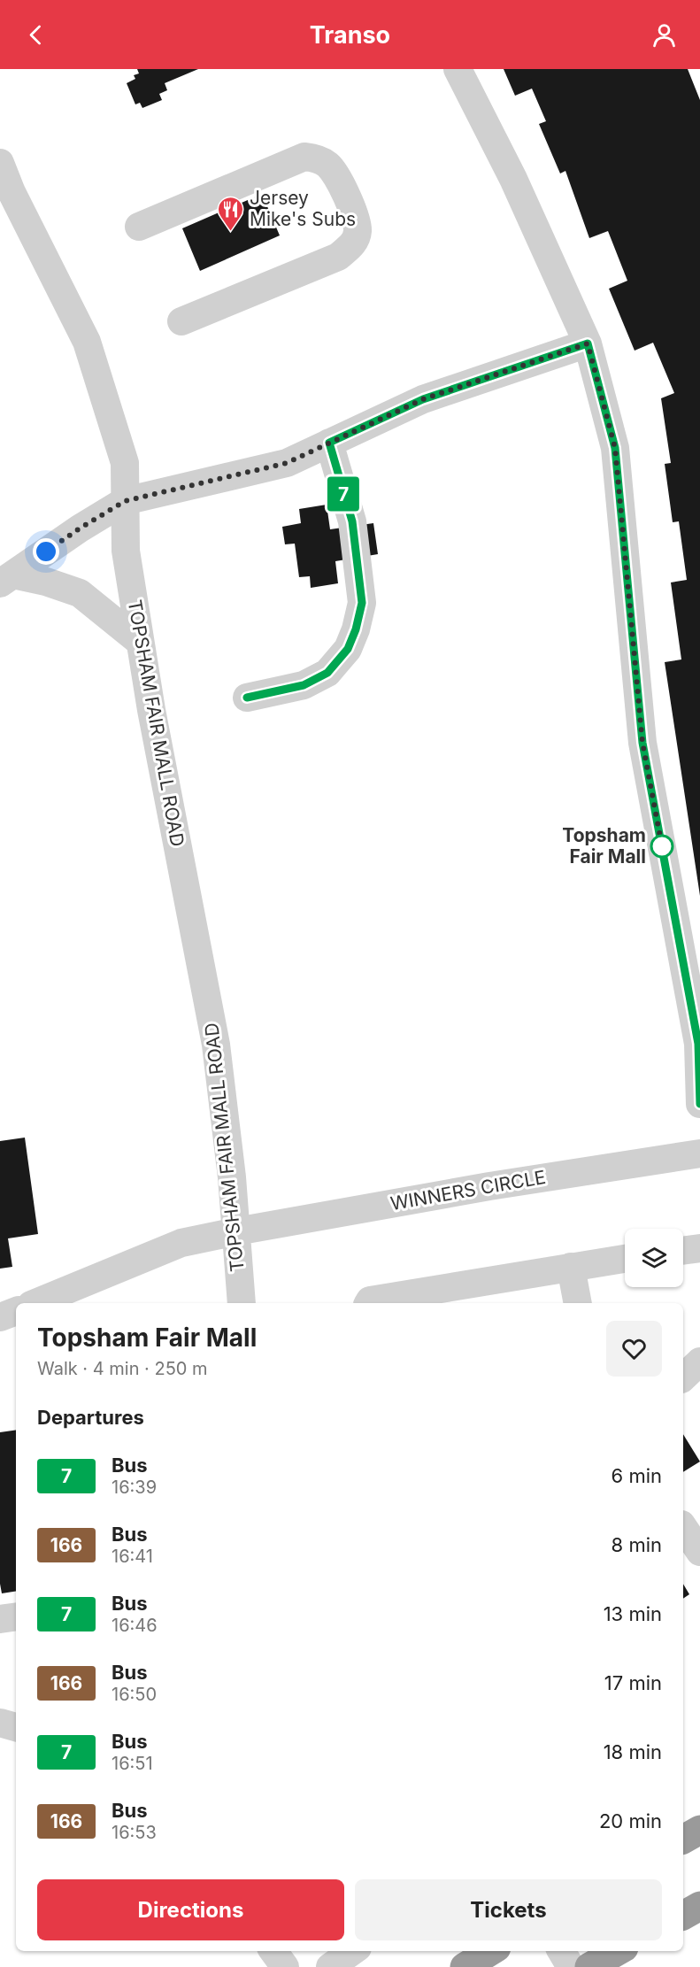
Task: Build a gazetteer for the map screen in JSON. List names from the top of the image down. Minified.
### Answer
{"streets":{"street":["TOPSHAM FAIR MALL ROAD","WINNERS CIRCLE"]},"crossings":[["TOPSHAM FAIR MALL ROAD","WINNERS CIRCLE"]],"places":{"restaurant":["Jersey Mike's Subs"],"other":["Topsham Fair Mall"]},"lines":["bus line 7"],"page":{"header":"Transo","on_map":"7","heading":[["Topsham Fair Mall","Walk · 4 min · 250 m"],"Departures"],"list":[{"mark":"7","name":"Bus","note":"16:39","value":"6 min"},{"mark":"166","name":"Bus","note":"16:41","value":"8 min"},{"mark":"7","name":"Bus","note":"16:46","value":"13 min"},{"mark":"166","name":"Bus","note":"16:50","value":"17 min"},{"mark":"7","name":"Bus","note":"16:51","value":"18 min"},{"mark":"166","name":"Bus","note":"16:53","value":"20 min"}],"buttons":["Directions","Tickets"]}}
